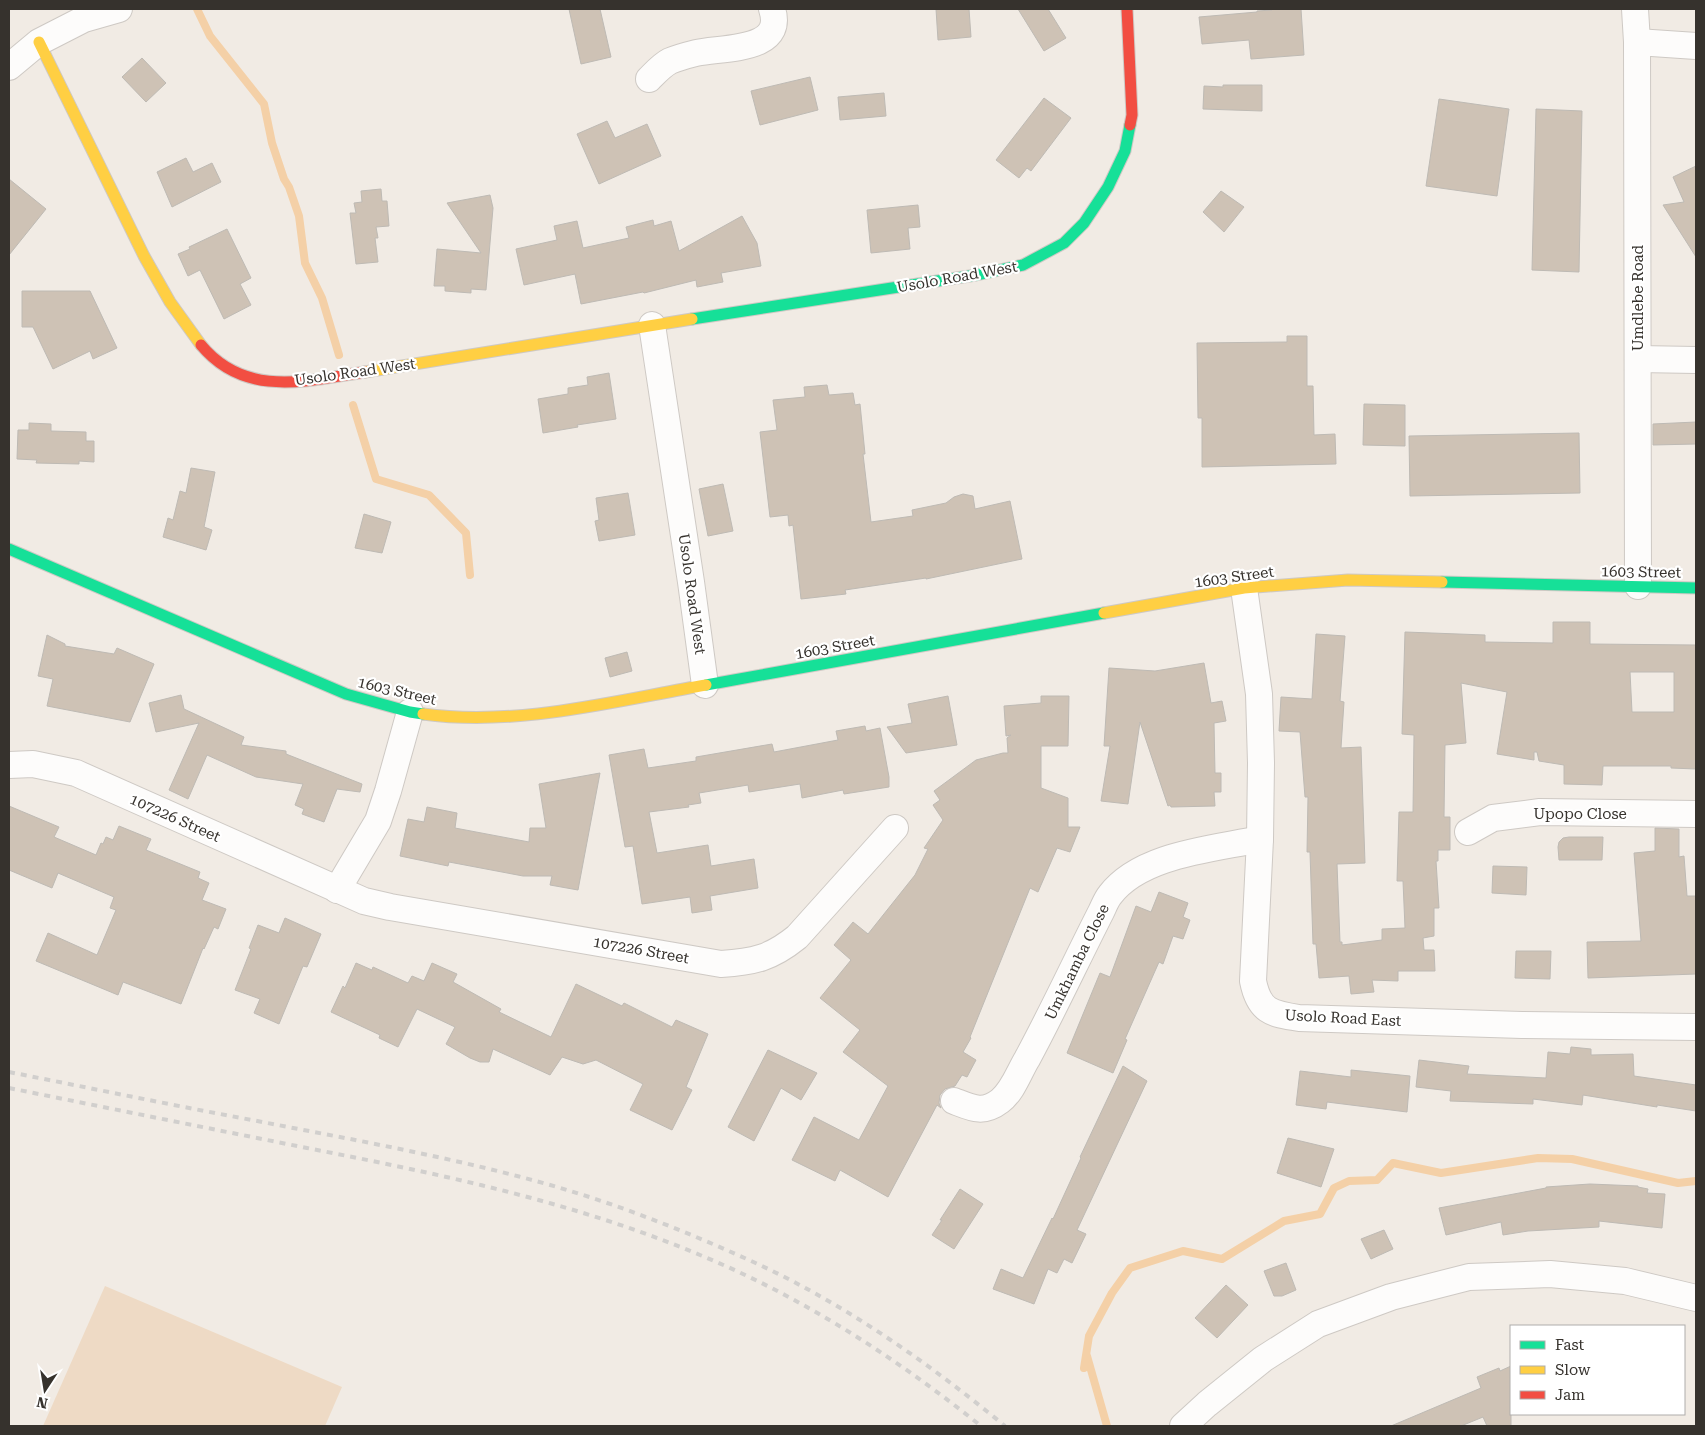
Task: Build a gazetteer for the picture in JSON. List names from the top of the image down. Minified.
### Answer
{"streets":{"street":["Usolo Road West","Umdlebe Road","1603 Street","Upopo Close","107226 Street","Umkhamba Close","Usolo Road East"]},"crossings":[["Usolo Road West","1603 Street"],["Umdlebe Road","1603 Street"],["1603 Street","Usolo Road East"],["Umkhamba Close","Usolo Road East"]],"legend":["Fast","Slow","Jam"],"north":"bottom"}
